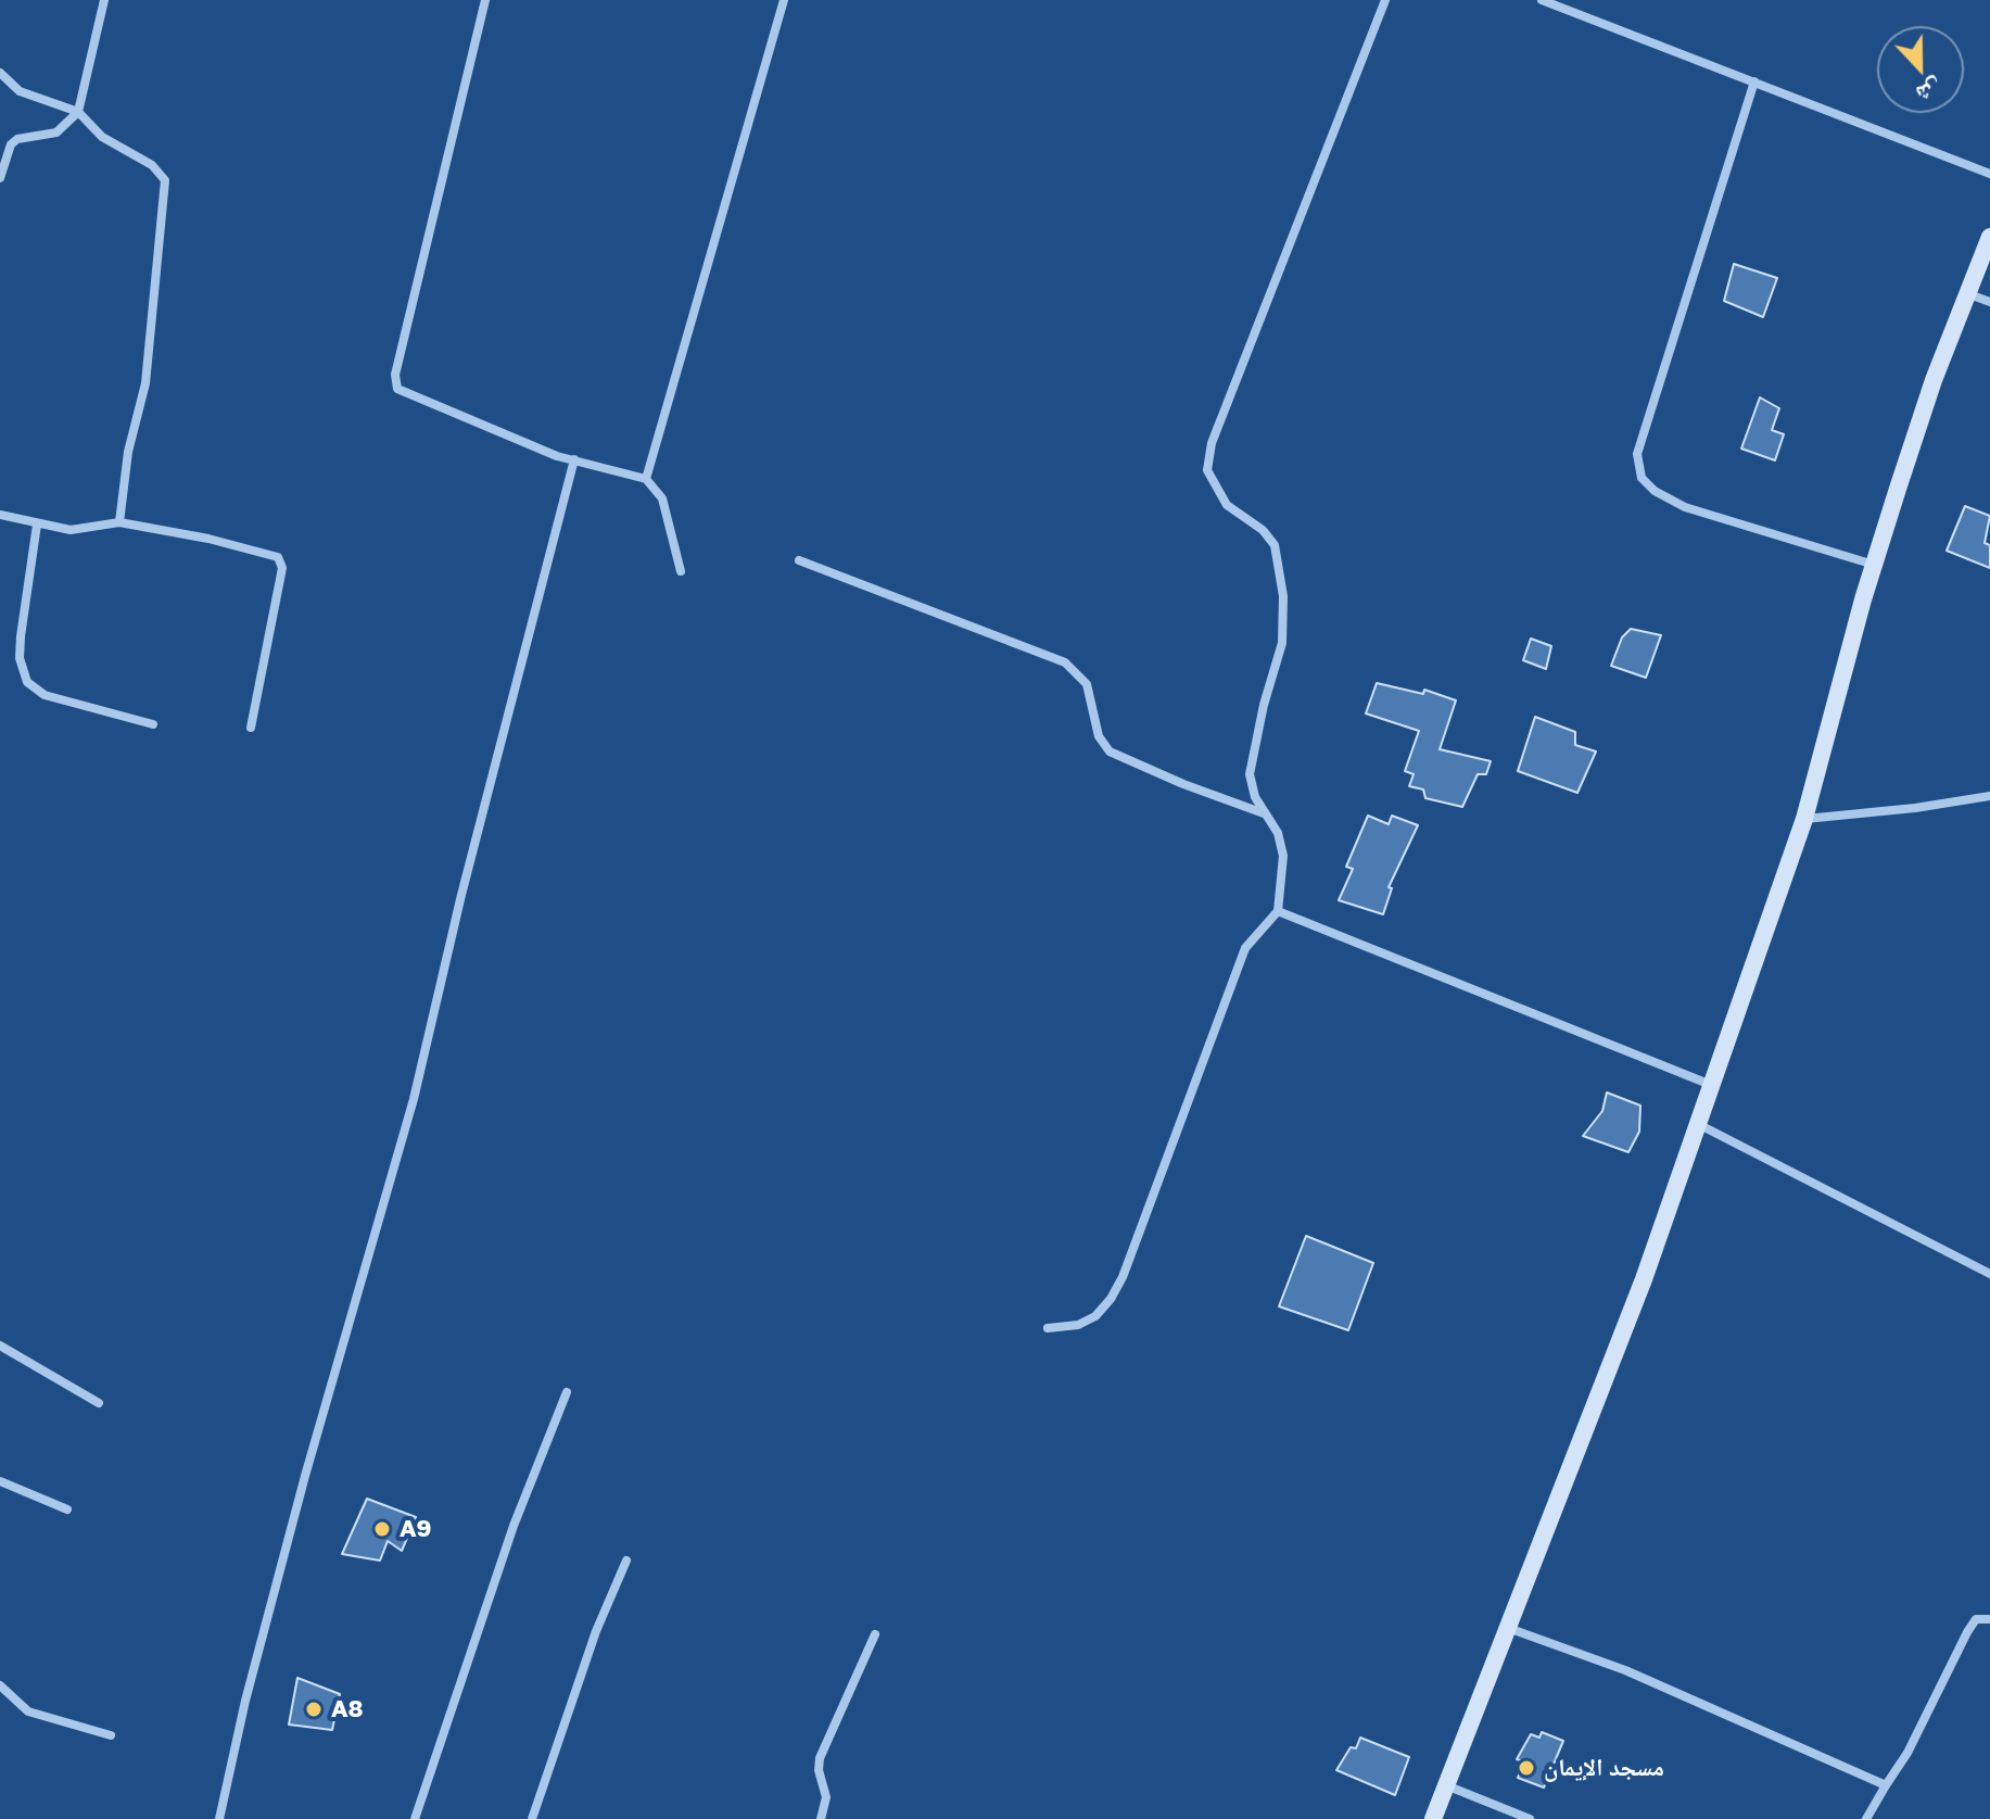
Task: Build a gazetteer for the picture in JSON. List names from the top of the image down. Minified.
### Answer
{"places":["A9","A8","مسجد الإيمان"],"north":"bottom"}
